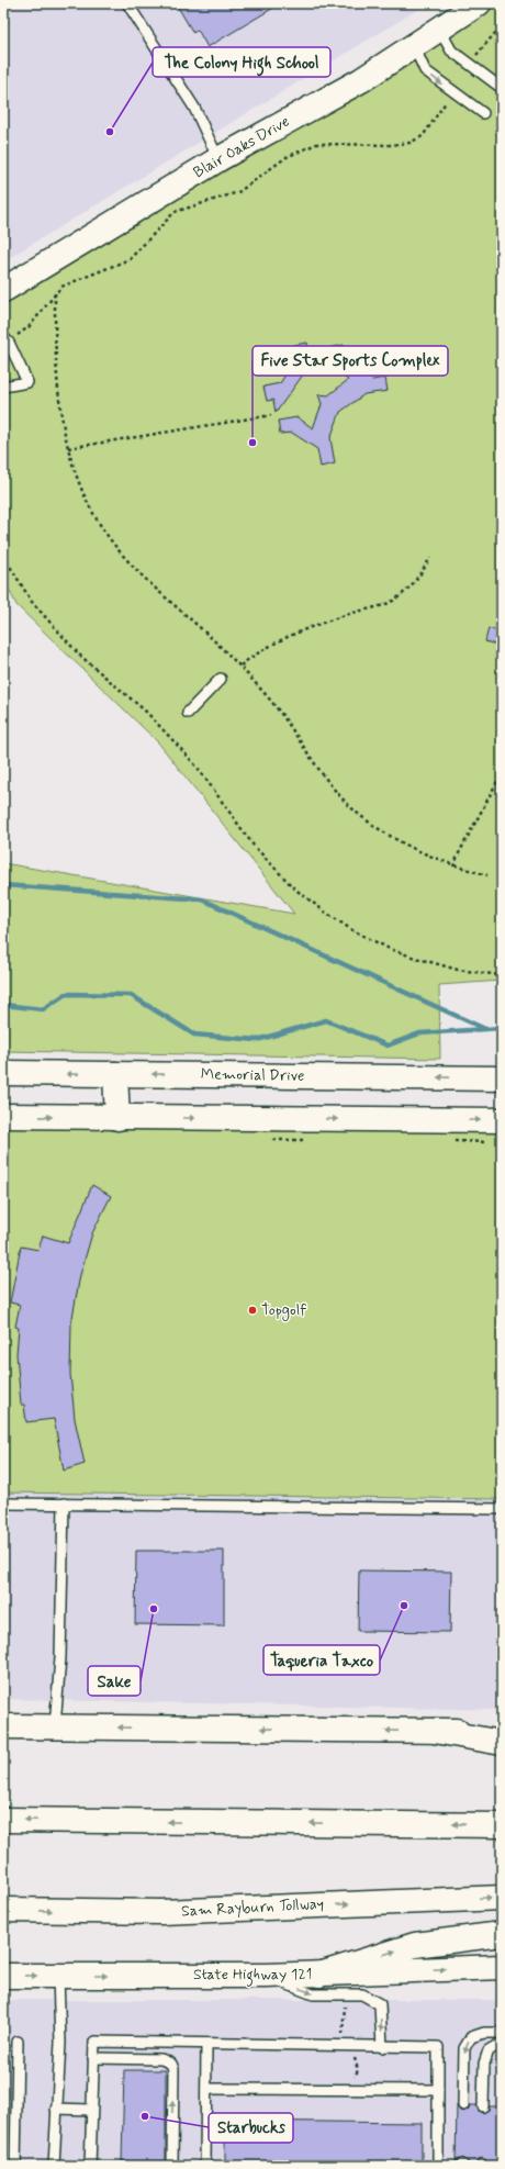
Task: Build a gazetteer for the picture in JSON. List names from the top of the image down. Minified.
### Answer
{"streets":{"main road":["Blair Oaks Drive","Memorial Drive","Sam Rayburn Tollway","State Highway 121"]},"places":["The Colony High School","Five Star Sports Complex","Topgolf","Taqueria Taxco","Sake","Starbucks"]}
